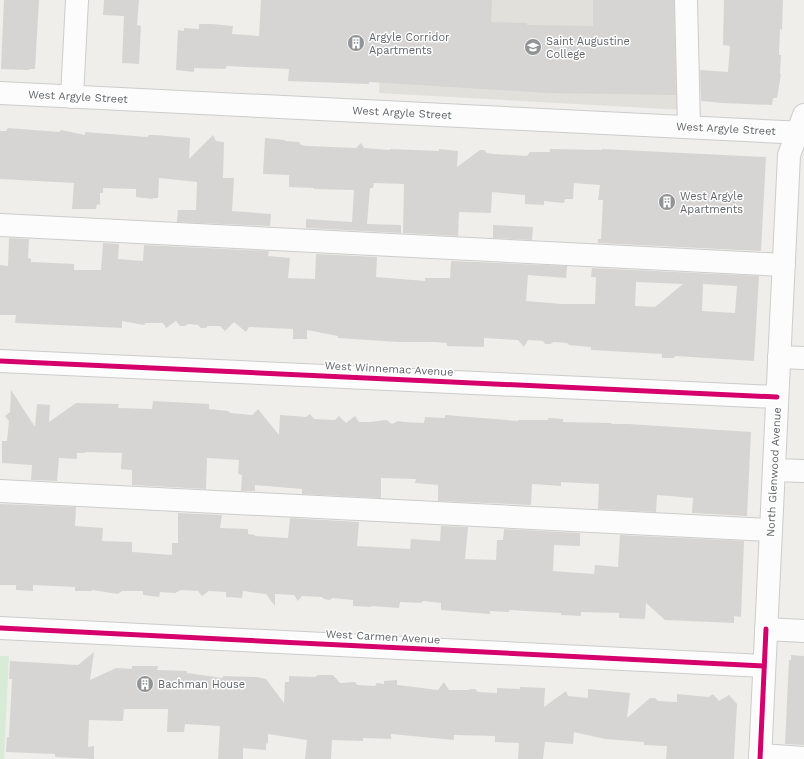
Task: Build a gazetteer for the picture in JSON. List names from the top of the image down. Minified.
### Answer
{"streets":{"street":["West Argyle Street","West Winnemac Avenue","North Glenwood Avenue","West Carmen Avenue"]},"crossings":[["West Argyle Street","North Glenwood Avenue"],["West Winnemac Avenue","North Glenwood Avenue"],["North Glenwood Avenue","West Carmen Avenue"]],"places":{"building":["Argyle Corridor Apartments","West Argyle Apartments","Bachman House"],"school or university":["Saint Augustine College"]}}
